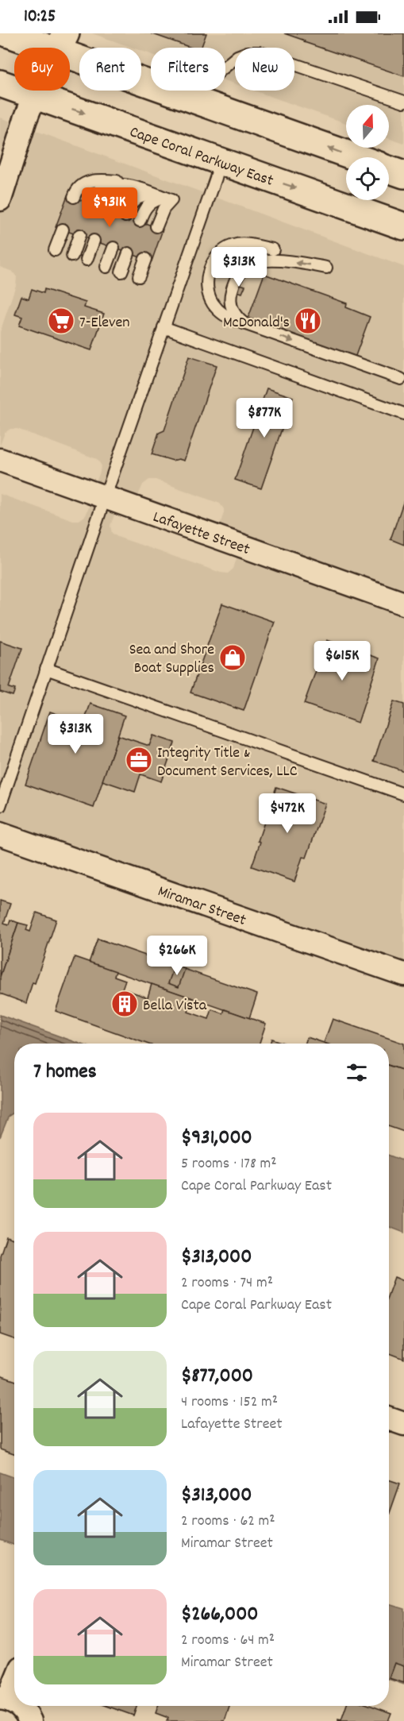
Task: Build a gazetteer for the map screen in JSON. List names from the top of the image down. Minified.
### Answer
{"streets":{"main road":["Cape Coral Parkway East"],"street":["Lafayette Street","Miramar Street"]},"places":{"supermarket":["7-Eleven"],"restaurant":["McDonald's"],"shop":["Sea and Shore Boat Supplies"],"office":["Integrity Title & Document Services, LLC"],"building":["Bella Vista"]},"north":"top","page":{"status":"10:25","chip":["Buy","Rent","Filters","New"],"price":["$931K","$313K","$877K","$615K","$313K","$472K","$266K"],"heading":"7 homes","list":[{"name":"$931,000","note":"5 rooms · 178 m² · Cape Coral Parkway East"},{"name":"$313,000","note":"2 rooms · 74 m² · Cape Coral Parkway East"},{"name":"$877,000","note":"4 rooms · 152 m² · Lafayette Street"},{"name":"$313,000","note":"2 rooms · 62 m² · Miramar Street"},{"name":"$266,000","note":"2 rooms · 64 m² · Miramar Street"}]}}
